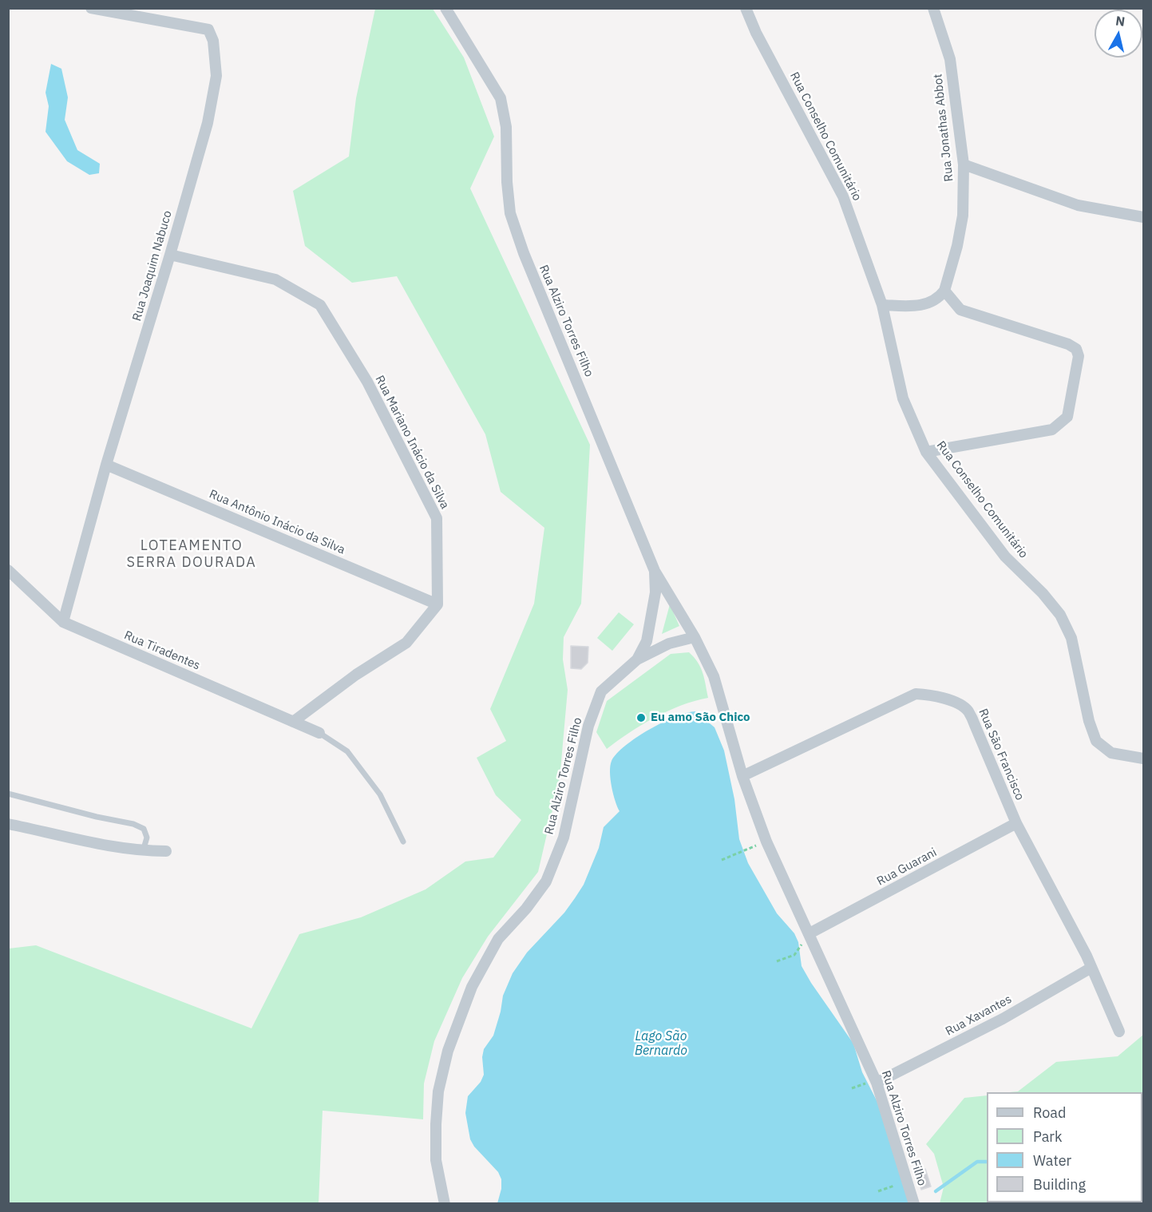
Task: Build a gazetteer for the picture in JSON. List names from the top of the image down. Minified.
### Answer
{"streets":{"street":["Rua Jonathas Abbot","Rua Conselho Comunitário","Rua Joaquim Nabuco","Rua Alziro Torres Filho","Rua Mariano Inácio da Silva","Rua Antônio Inácio da Silva","Rua Tiradentes","Rua São Francisco","Rua Guarani","Rua Xavantes"]},"crossings":[["Rua Joaquim Nabuco","Rua Mariano Inácio da Silva"],["Rua Joaquim Nabuco","Rua Antônio Inácio da Silva"],["Rua Joaquim Nabuco","Rua Tiradentes"],["Rua Alziro Torres Filho","Rua São Francisco"],["Rua Alziro Torres Filho","Rua Guarani"],["Rua Alziro Torres Filho","Rua Xavantes"],["Rua Mariano Inácio da Silva","Rua Antônio Inácio da Silva"],["Rua São Francisco","Rua Guarani"],["Rua São Francisco","Rua Xavantes"]],"districts":["LOTEAMENTO SERRA DOURADA"],"water":["Lago São Bernardo"],"places":["Eu amo São Chico"],"legend":["Road","Park","Water","Building"],"north":"top"}
